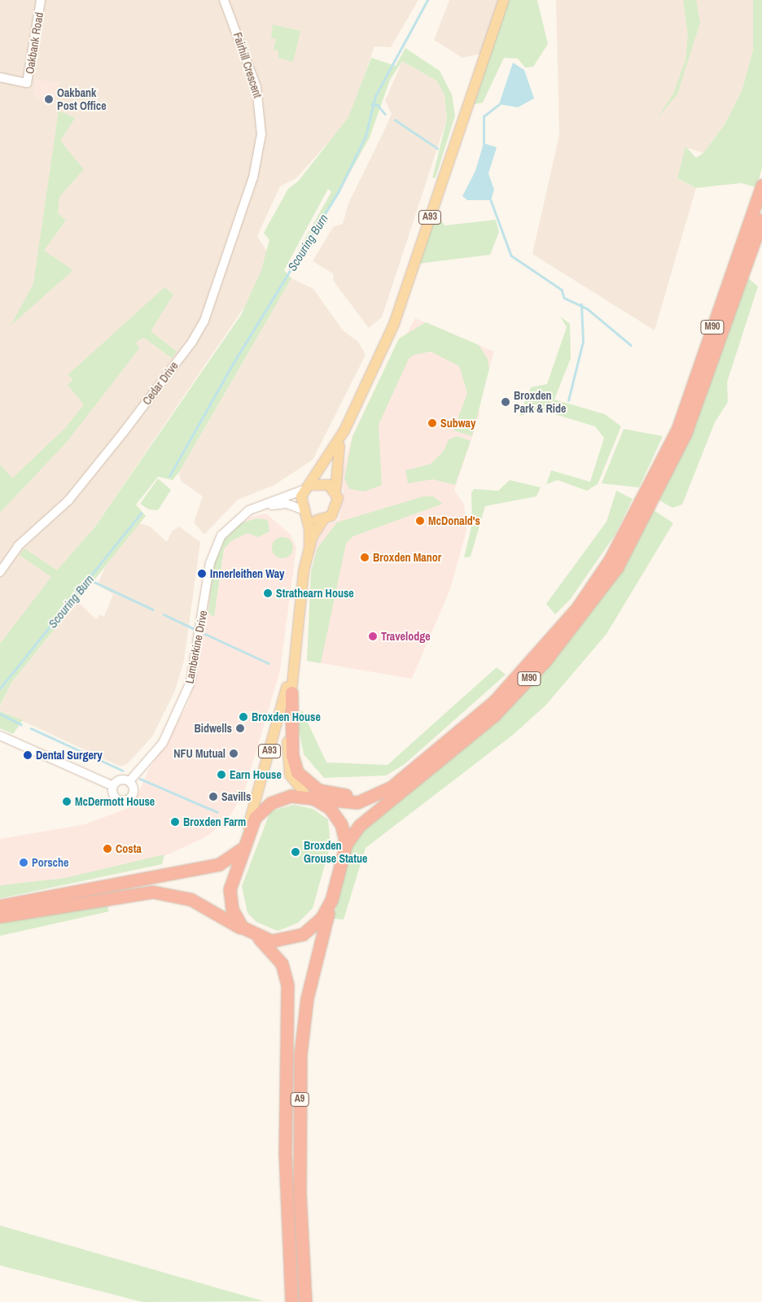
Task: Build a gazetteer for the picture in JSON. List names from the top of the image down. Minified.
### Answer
{"streets":{"highway":["M90","A9"],"main road":["A93"],"street":["Oakbank Road","Fairhill Crescent","Cedar Drive","Lamberkine Drive"]},"crossings":[["Fairhill Crescent","Cedar Drive"],["A93","M90"],["A93","Lamberkine Drive"],["A93","A9"],["M90","A9"]],"water":["Scouring Burn"],"places":["Oakbank Post Office","Broxden Park & Ride","Subway","McDonald's","Broxden Manor","Innerleithen Way","Strathearn House","Travelodge","Broxden House","Bidwells","NFU Mutual","Dental Surgery","Earn House","Savills","McDermott House","Broxden Farm","Costa","Broxden Grouse Statue","Porsche"]}
